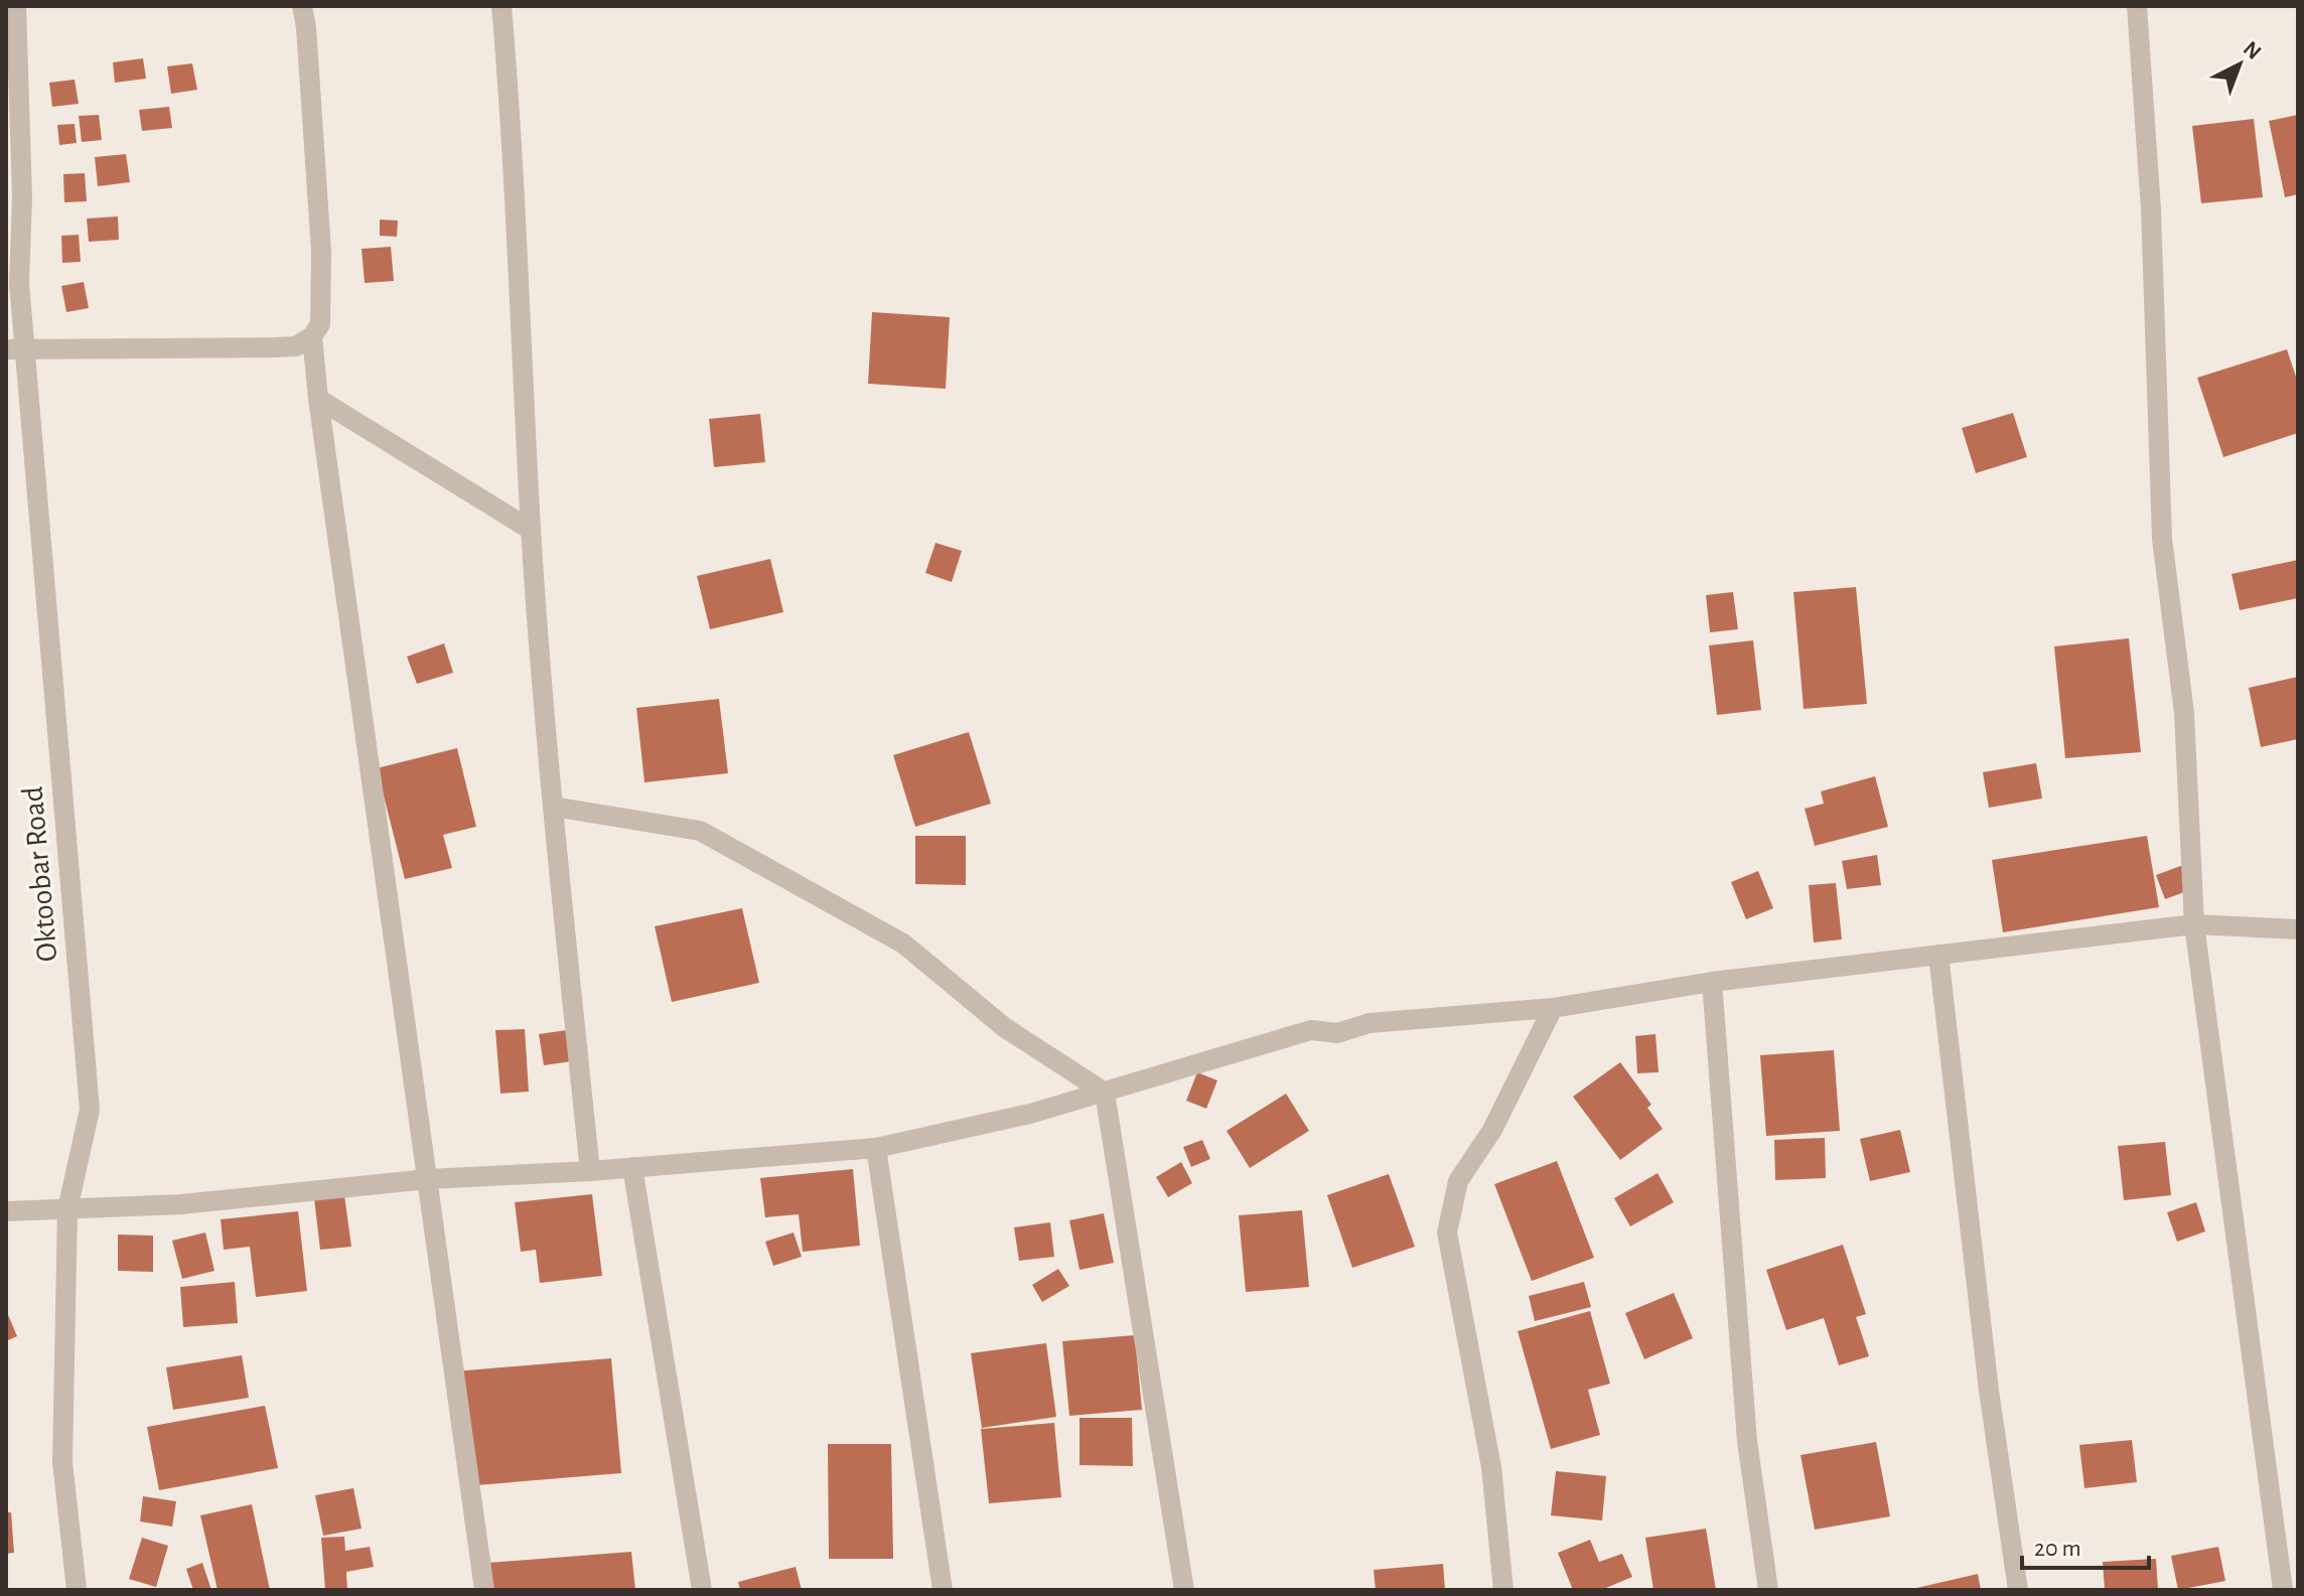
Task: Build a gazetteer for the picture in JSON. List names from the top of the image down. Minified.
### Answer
{"streets":{"street":["Oktoobar Road"]},"scale_bar":"20 m","north":"top right"}
